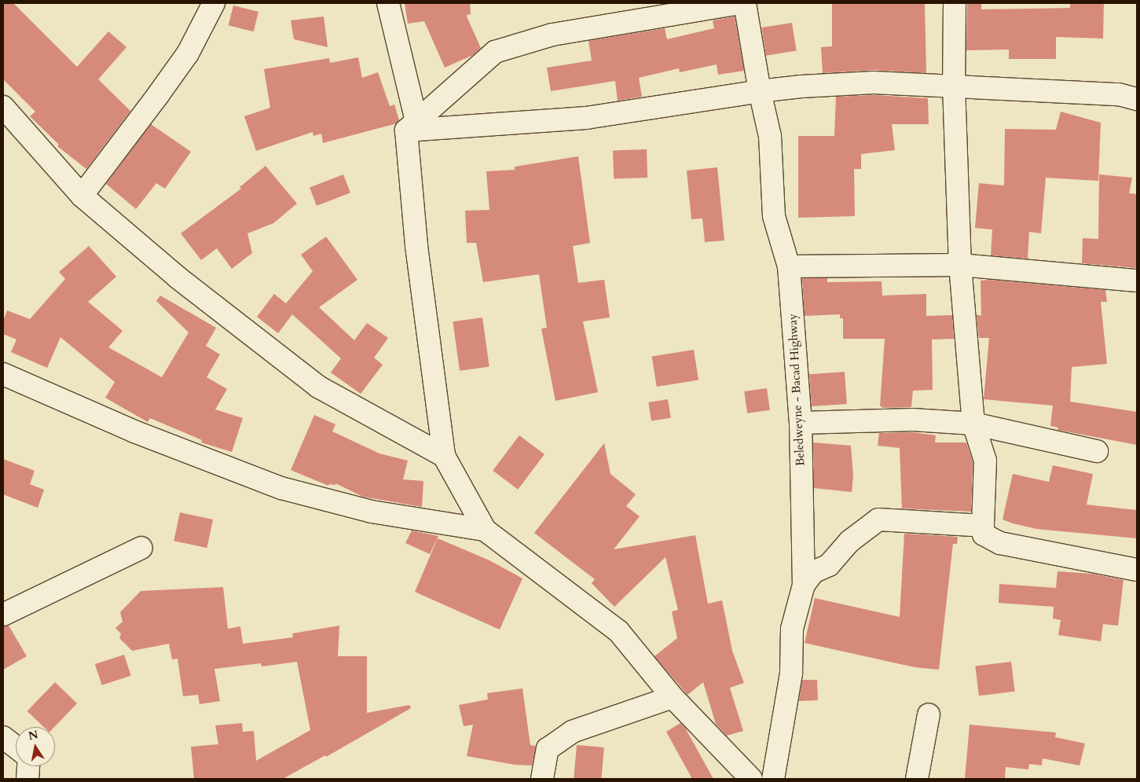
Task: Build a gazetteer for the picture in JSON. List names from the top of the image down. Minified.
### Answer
{"streets":{"street":["Beledweyne - Bacad Highway"]},"north":"top"}
